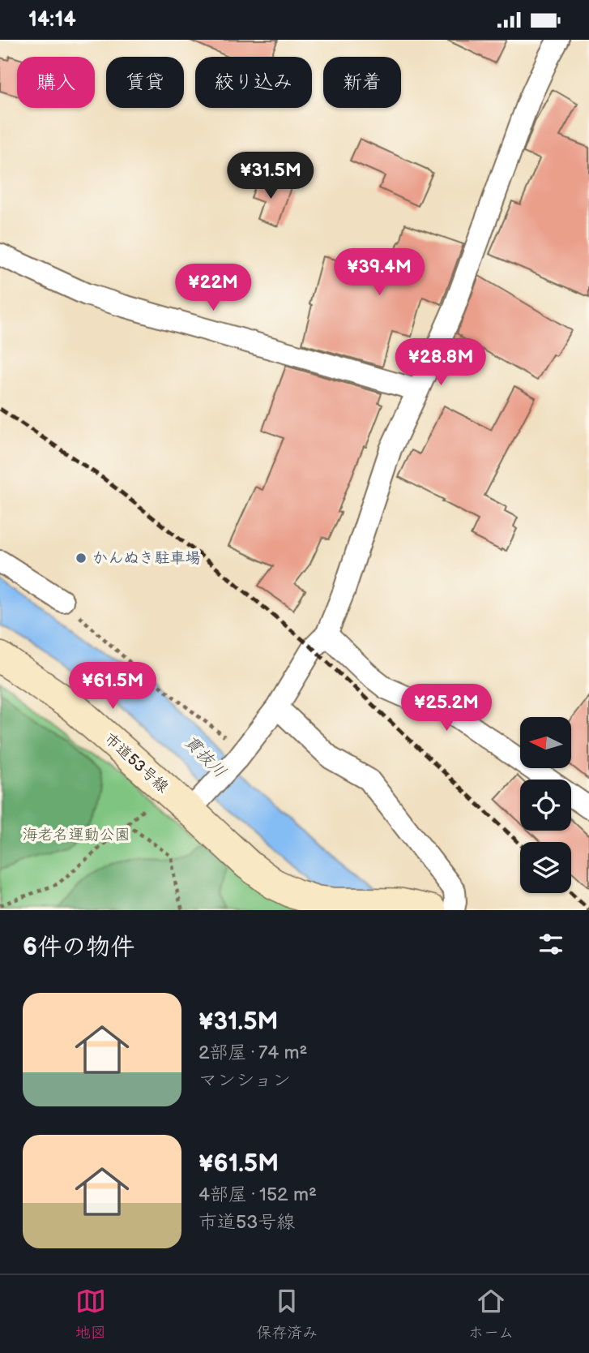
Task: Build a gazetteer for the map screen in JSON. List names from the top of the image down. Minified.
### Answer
{"streets":{"street":["市道53号線"]},"water":["貫抜川"],"parks":["海老名運動公園"],"places":["かんぬき駐車場"],"north":"left","page":{"status":"14:14","chip":["購入","賃貸","絞り込み","新着"],"price":["¥31.5M","¥39.4M","¥22M","¥28.8M","¥61.5M","¥25.2M"],"heading":"6件の物件","list":[{"name":"¥31.5M","note":"2部屋 · 74 m² · マンション"},{"name":"¥61.5M","note":"4部屋 · 152 m² · 市道53号線"}],"tabs":["地図","保存済み","ホーム"]}}
